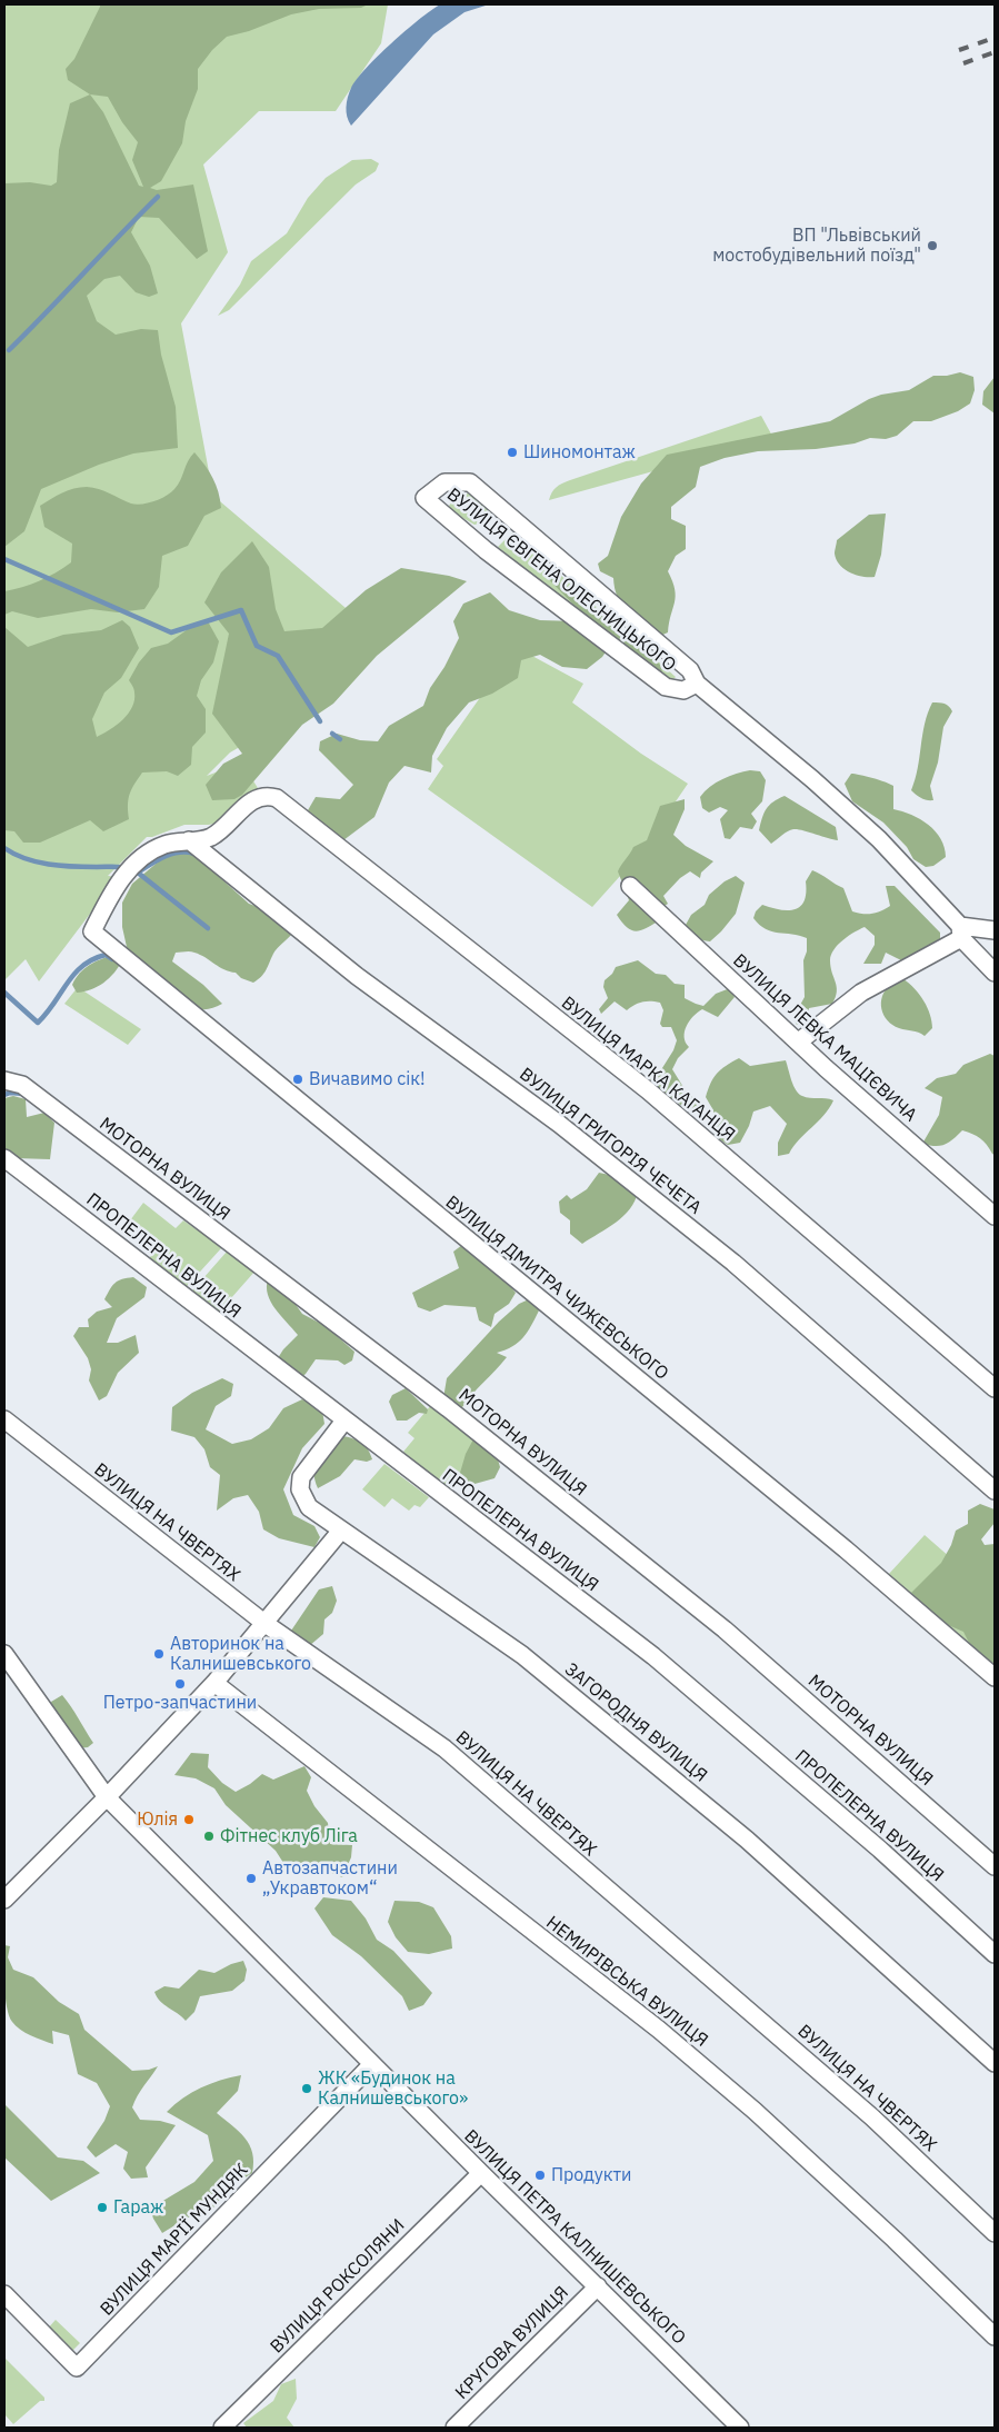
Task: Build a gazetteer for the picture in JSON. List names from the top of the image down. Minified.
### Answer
{"streets":{"street":["ВУЛИЦЯ ЄВГЕНА ОЛЕСНИЦЬКОГО","ВУЛИЦЯ ЛЕВКА МАЦІЄВИЧА","ВУЛИЦЯ МАРКА КАГАНЦЯ","ВУЛИЦЯ ГРИГОРІЯ ЧЕЧЕТА","МОТОРНА ВУЛИЦЯ","ПРОПЕЛЕРНА ВУЛИЦЯ","ВУЛИЦЯ ДМИТРА ЧИЖЕВСЬКОГО","ВУЛИЦЯ НА ЧВЕРТЯХ","ЗАГОРОДНЯ ВУЛИЦЯ","НЕМИРІВСЬКА ВУЛИЦЯ","ВУЛИЦЯ ПЕТРА КАЛНИШЕВСЬКОГО","ВУЛИЦЯ МАРІЇ МУНДЯК","ВУЛИЦЯ РОКСОЛЯНИ","КРУГОВА ВУЛИЦЯ"]},"crossings":[["ВУЛИЦЯ МАРКА КАГАНЦЯ","ВУЛИЦЯ ГРИГОРІЯ ЧЕЧЕТА"],["ВУЛИЦЯ МАРКА КАГАНЦЯ","ВУЛИЦЯ ДМИТРА ЧИЖЕВСЬКОГО"],["ВУЛИЦЯ ГРИГОРІЯ ЧЕЧЕТА","ВУЛИЦЯ ДМИТРА ЧИЖЕВСЬКОГО"],["ПРОПЕЛЕРНА ВУЛИЦЯ","ЗАГОРОДНЯ ВУЛИЦЯ"],["ВУЛИЦЯ ПЕТРА КАЛНИШЕВСЬКОГО","ВУЛИЦЯ МАРІЇ МУНДЯК"],["ВУЛИЦЯ ПЕТРА КАЛНИШЕВСЬКОГО","ВУЛИЦЯ РОКСОЛЯНИ"],["ВУЛИЦЯ ПЕТРА КАЛНИШЕВСЬКОГО","КРУГОВА ВУЛИЦЯ"]],"places":["ВП \"Львівський мостобудівельний поїзд\"","Шиномонтаж","Вичавимо сік!","Авторинок на Калнишевського","Петро-запчастини","Юлія","Фітнес клуб Ліга","Автозапчастини „Укравтоком“","ЖК «Будинок на Калнишевського»","Продукти","Гараж"]}
